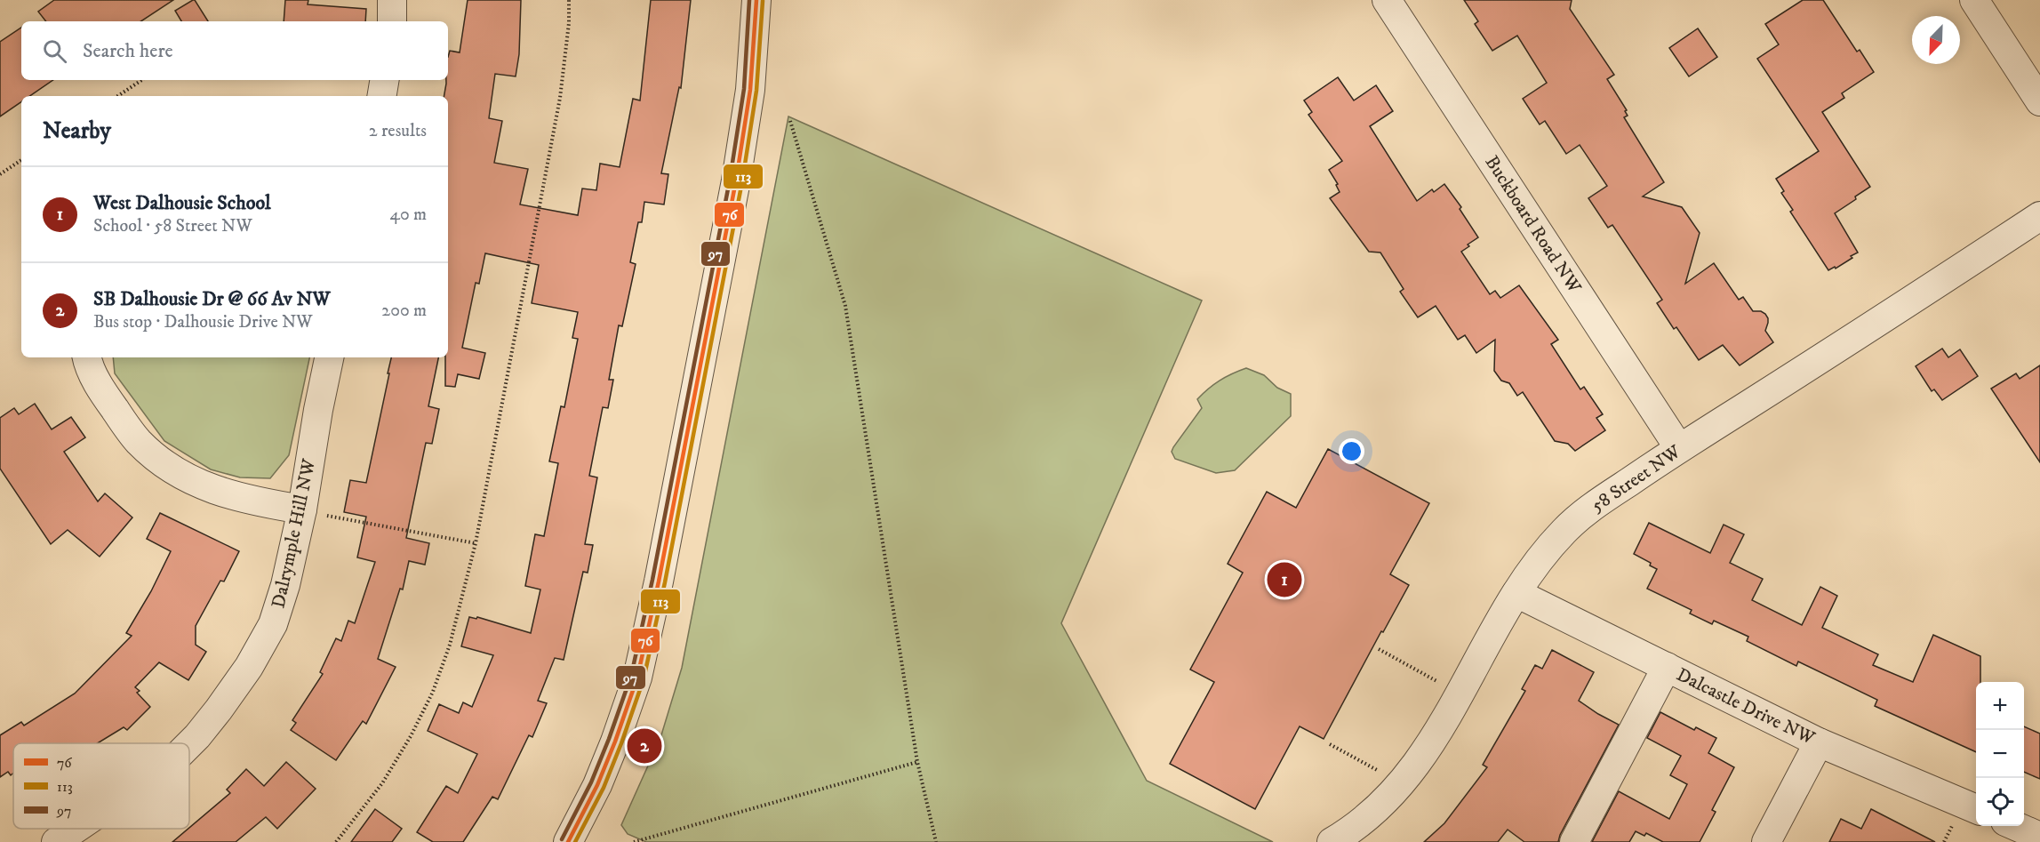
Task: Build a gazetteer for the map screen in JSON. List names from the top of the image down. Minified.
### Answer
{"streets":{"street":["Buckboard Road NW","58 Street NW","Dalrymple Hill NW","Dalcastle Drive NW"]},"crossings":[["Buckboard Road NW","58 Street NW"],["58 Street NW","Dalcastle Drive NW"]],"lines":["transit line 76","transit line 97","transit line 113"],"legend":["76","113","97"],"north":"bottom left","page":{"search":"Search here","heading":["Nearby","2 results"],"list":[{"mark":"1","name":"West Dalhousie School","note":"School · 58 Street NW","value":"40 m"},{"mark":"2","name":"SB Dalhousie Dr @ 66 Av NW","note":"Bus stop · Dalhousie Drive NW","value":"200 m"}],"pins":["1","2"],"map_buttons":["+","−"]}}
